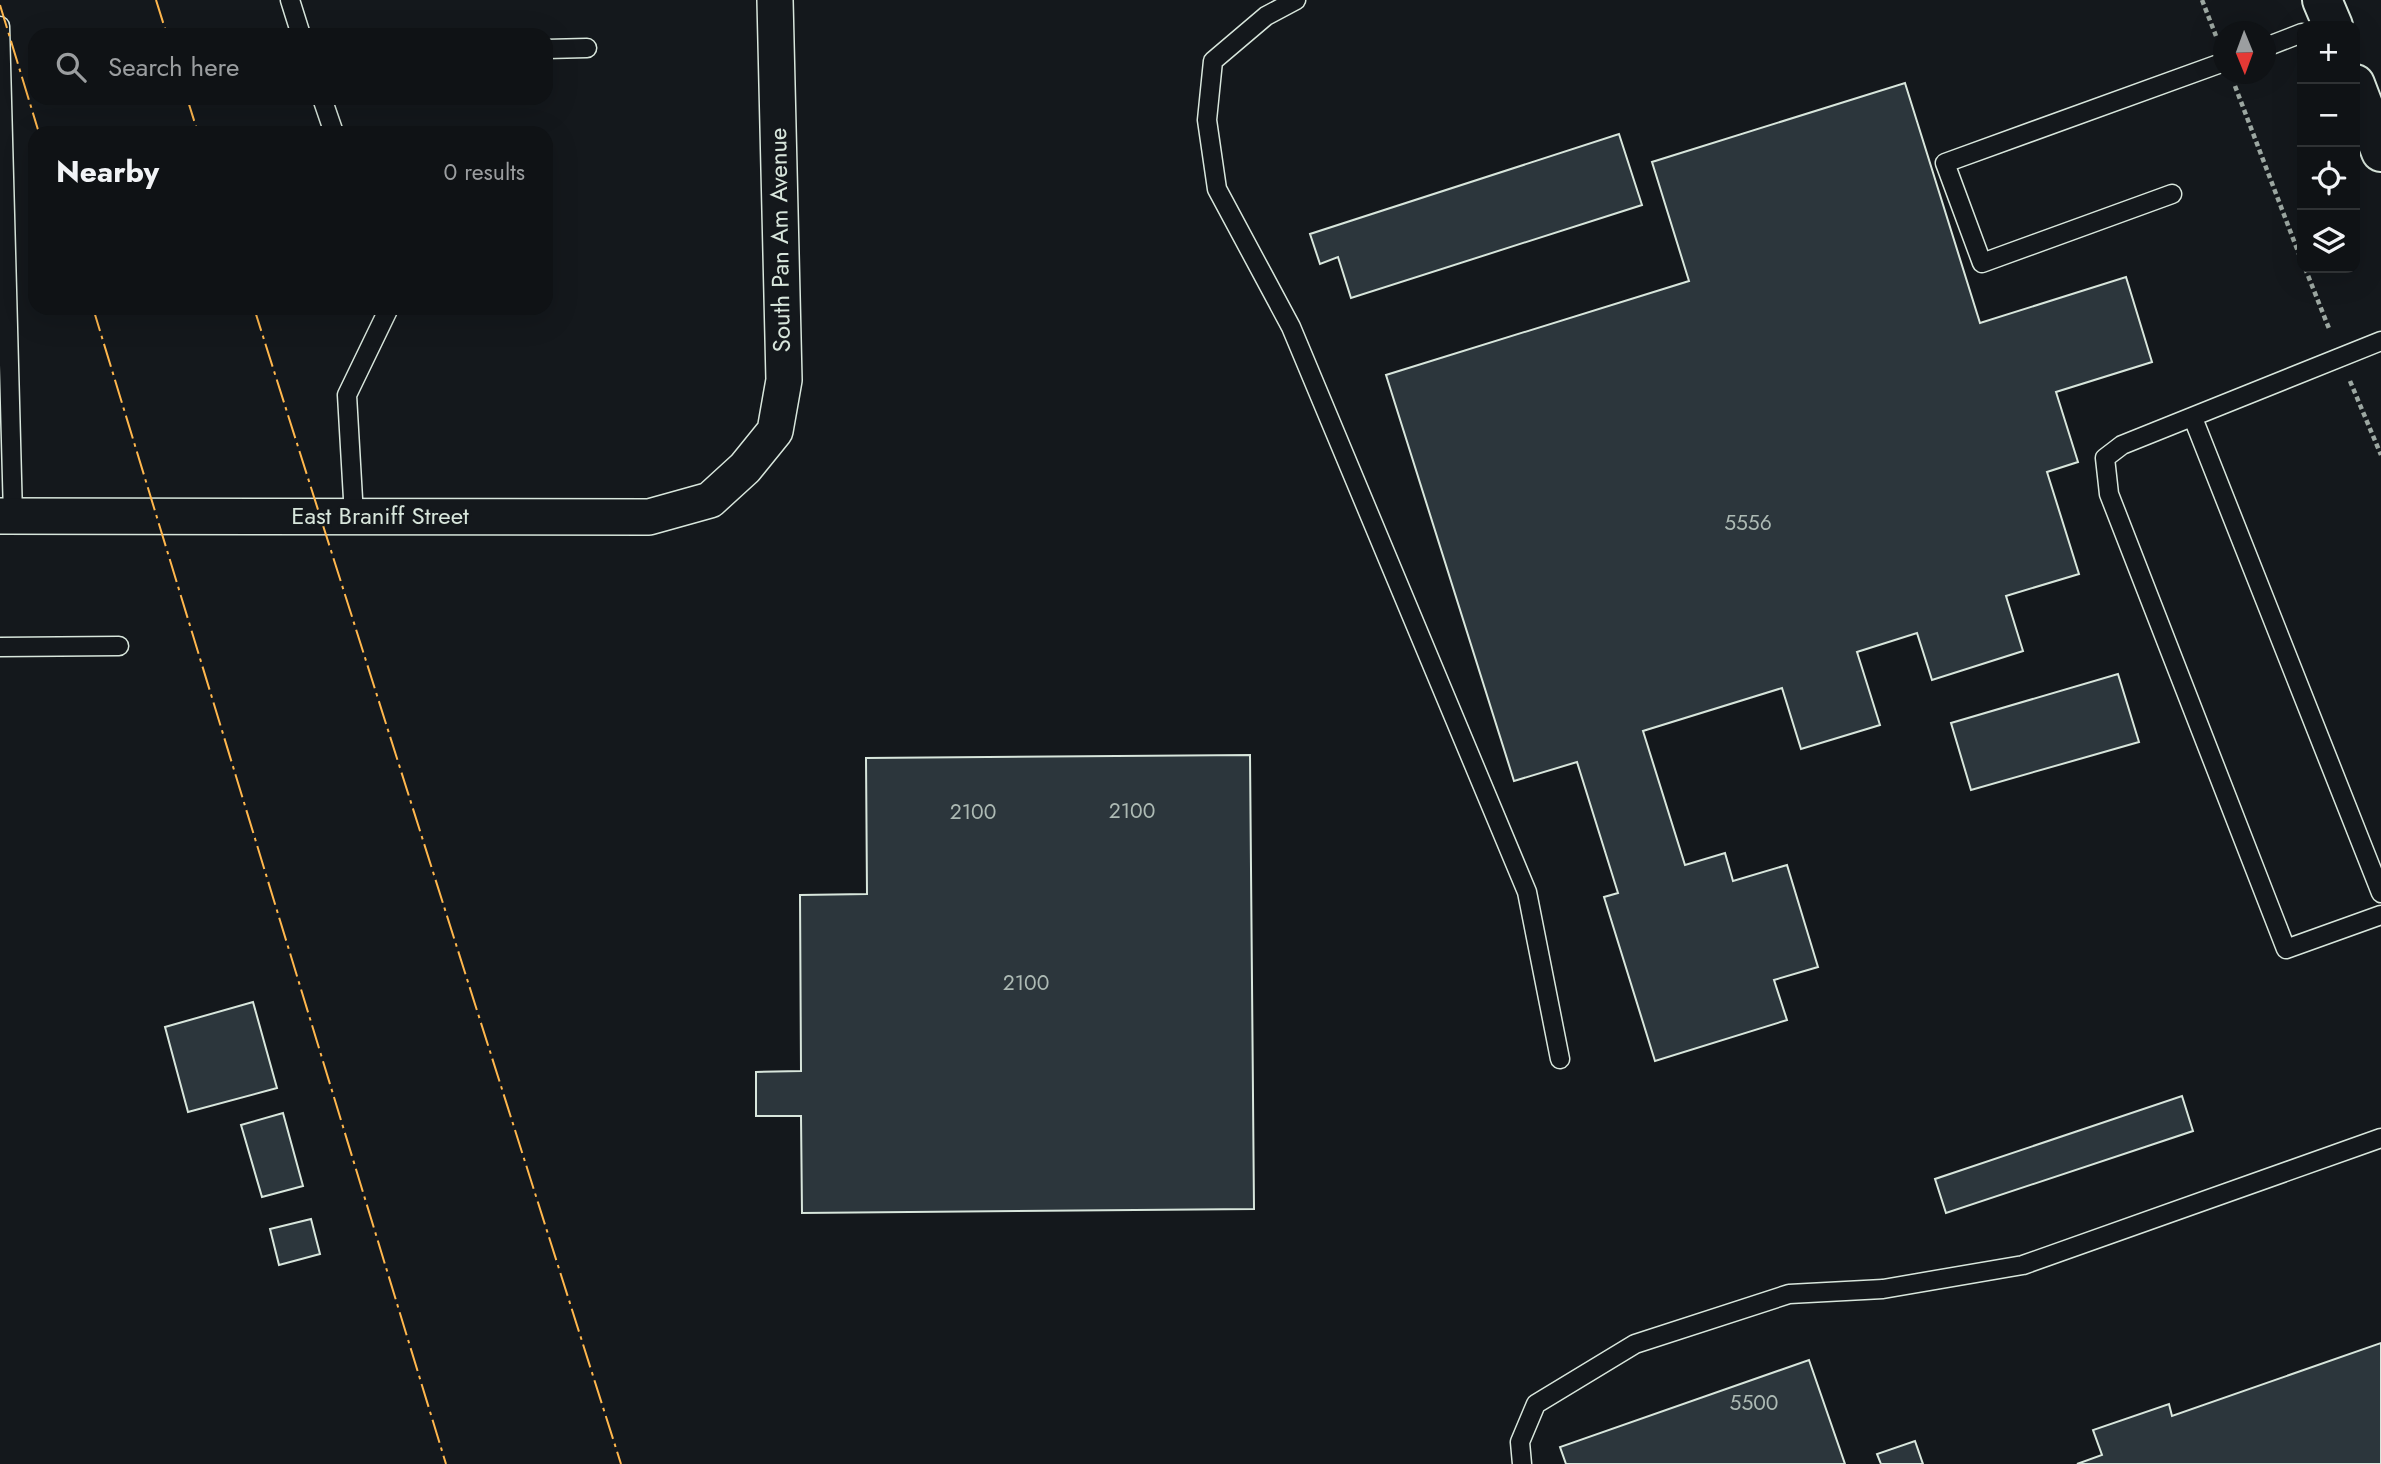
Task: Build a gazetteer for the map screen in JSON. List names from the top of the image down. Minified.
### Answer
{"streets":{"street":["South Pan Am Avenue","East Braniff Street"]},"crossings":[["South Pan Am Avenue","East Braniff Street"]],"house_numbers":["5556","2100","2100","2100","5500"],"north":"bottom","page":{"map_buttons":["+","−"],"search":"Search here","heading":["Nearby","0 results"]}}
